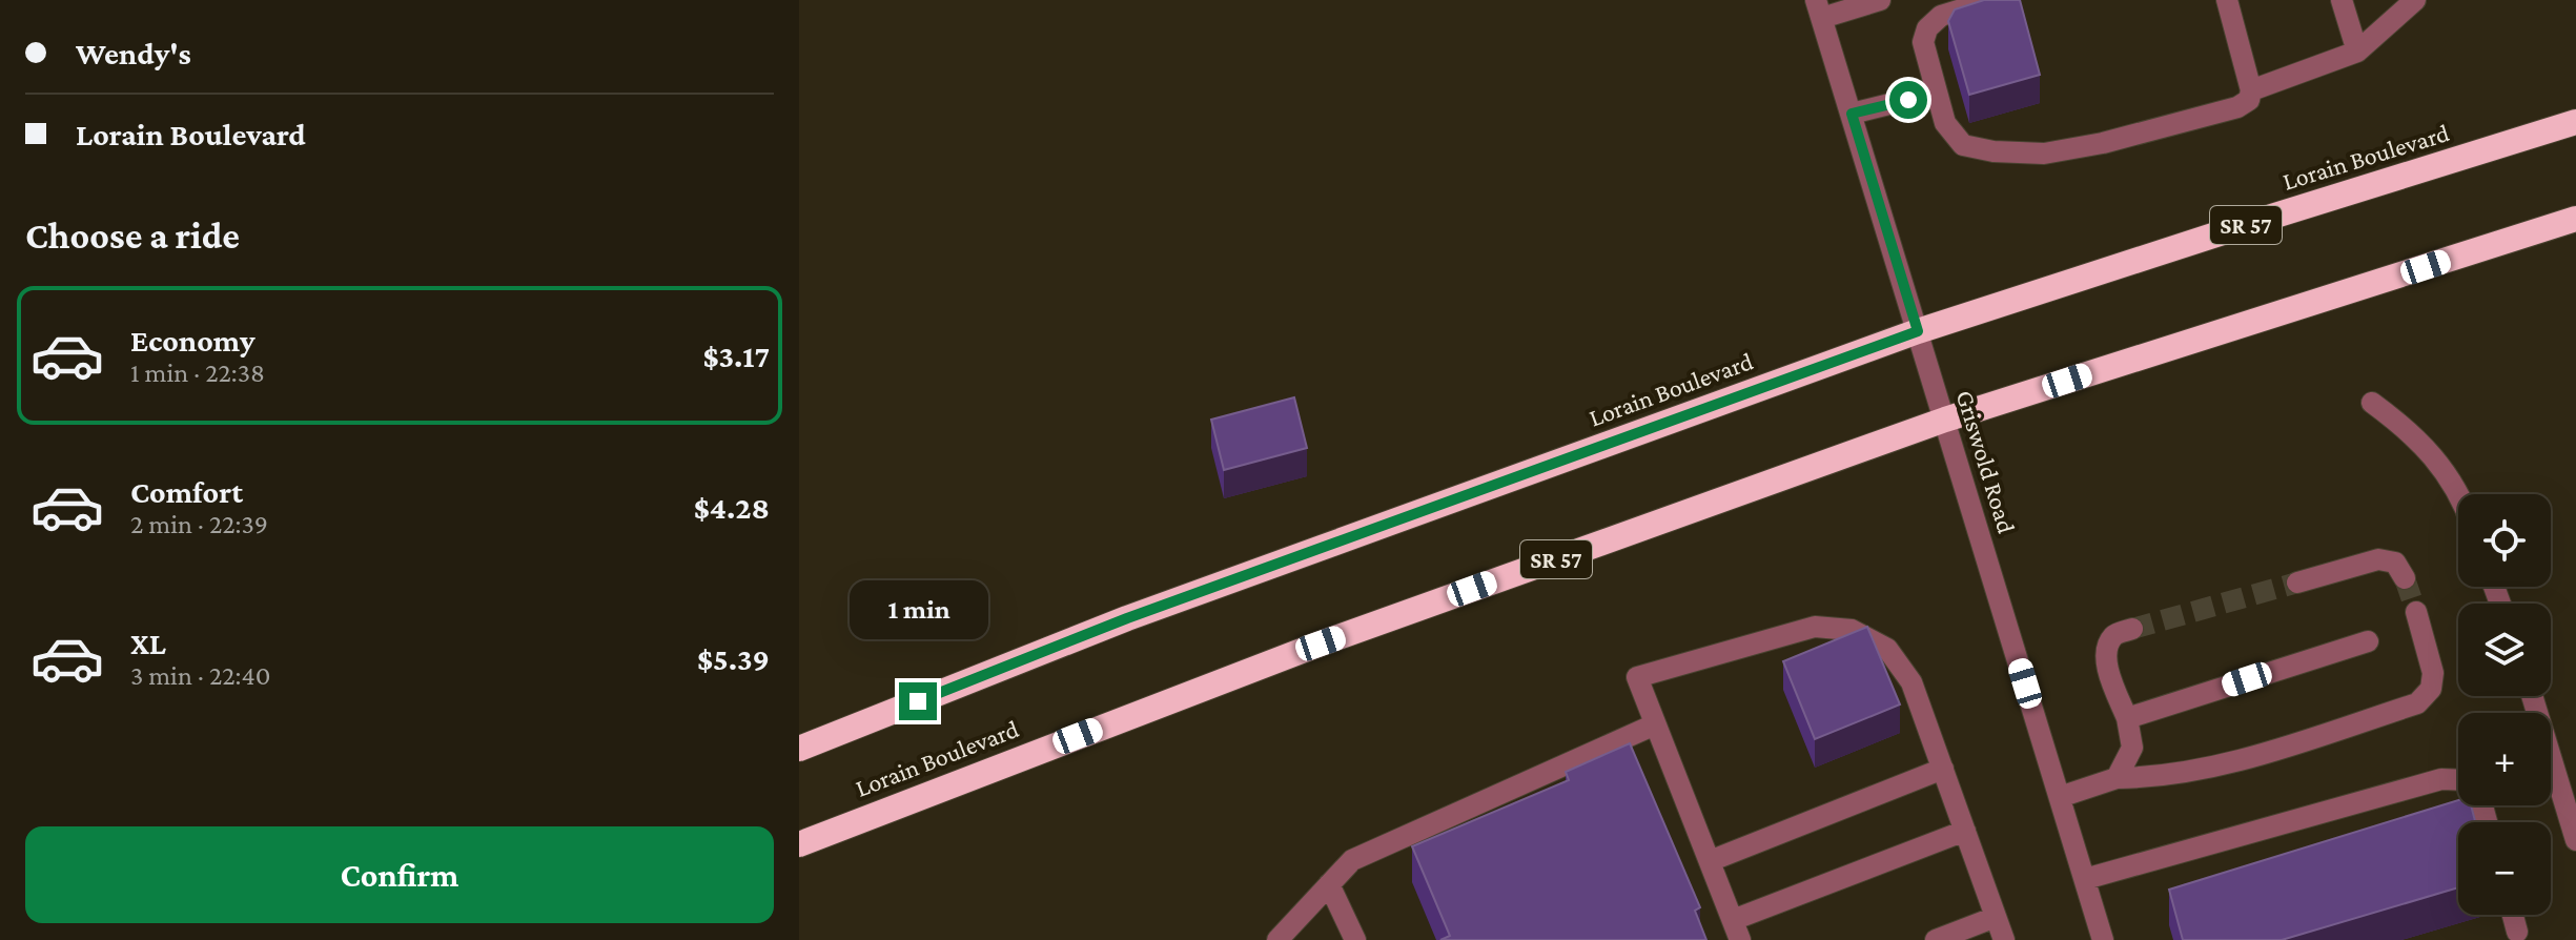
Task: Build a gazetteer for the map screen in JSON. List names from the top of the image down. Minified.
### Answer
{"streets":{"highway":["Lorain Boulevard","SR 57"],"street":["Griswold Road"]},"crossings":[["Lorain Boulevard","Griswold Road"]],"page":{"banner":["Wendy's","Lorain Boulevard"],"heading":"Choose a ride","list":[{"name":"Economy","note":"1 min · 22:38","value":"$3.17"},{"name":"Comfort","note":"2 min · 22:39","value":"$4.28"},{"name":"XL","note":"3 min · 22:40","value":"$5.39"}],"map_buttons":["+","−"],"bubble":"1 min","buttons":"Confirm"}}
